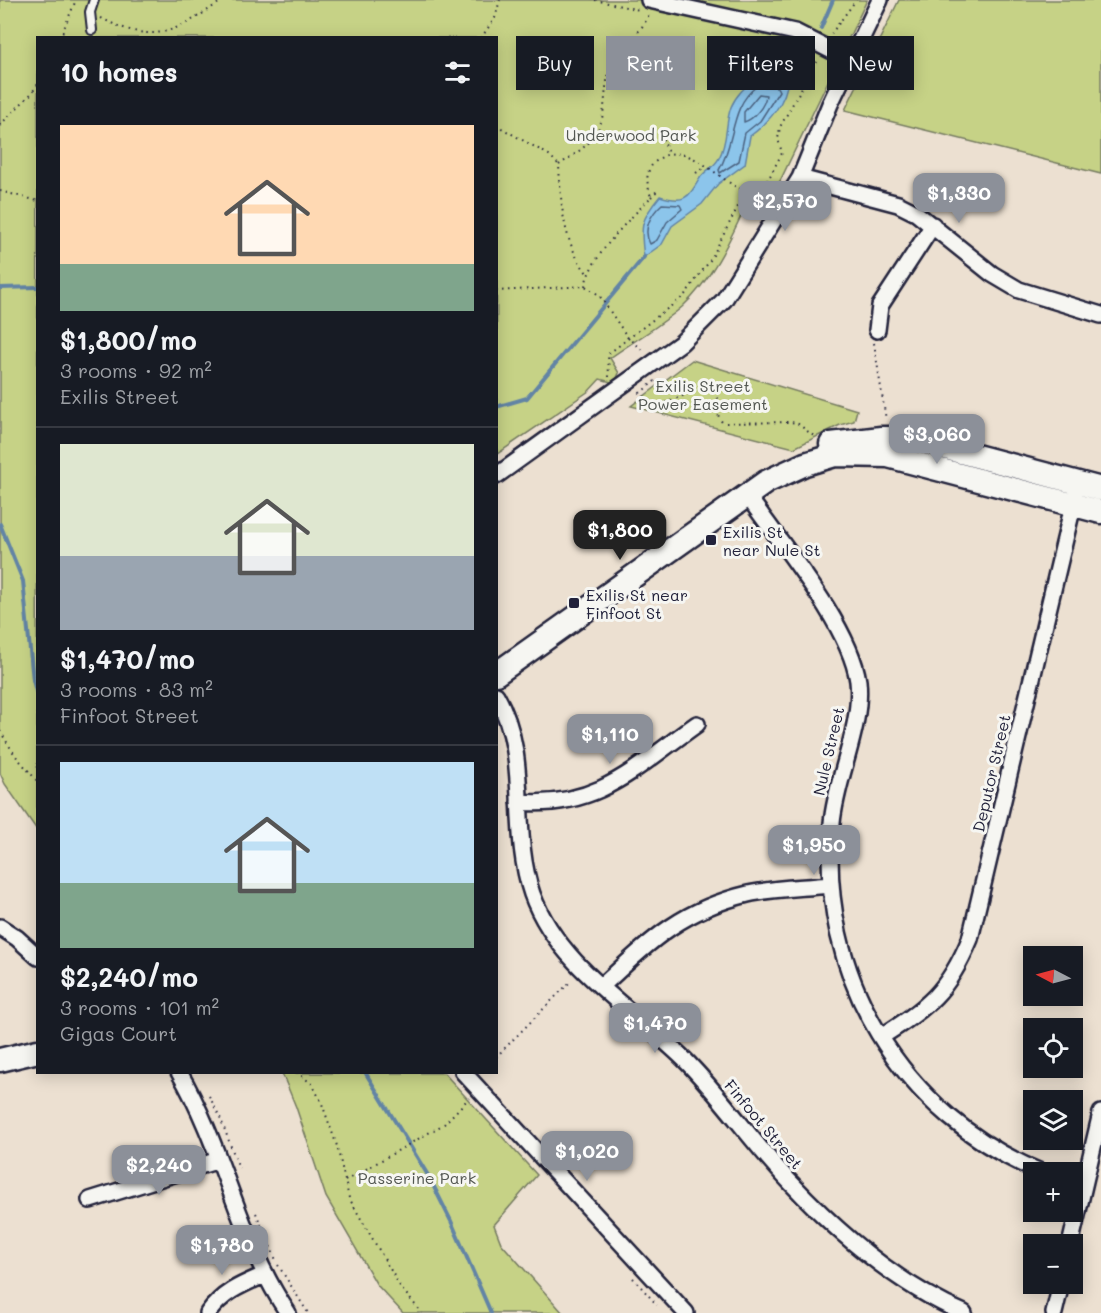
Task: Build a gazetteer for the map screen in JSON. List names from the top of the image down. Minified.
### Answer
{"streets":{"street":["Nule Street","Deputor Street","Finfoot Street"]},"crossings":[["Nule Street","Deputor Street"]],"parks":["Underwood Park","Exilis Street Power Easement","Passerine Park"],"places":{"transit":["Exilis St near Nule St","Exilis St near Finfoot St"]},"north":"left","page":{"chip":["Buy","Rent","Filters","New"],"heading":"10 homes","list":[{"name":"$1,800/mo","note":"3 rooms · 92 m² · Exilis Street"},{"name":"$1,470/mo","note":"3 rooms · 83 m² · Finfoot Street"},{"name":"$2,240/mo","note":"3 rooms · 101 m² · Gigas Court"}],"price":["$1,330","$2,570","$3,060","$1,800","$1,110","$1,950","$1,470","$1,020","$2,240","$1,780"],"map_buttons":["+","−"]}}
